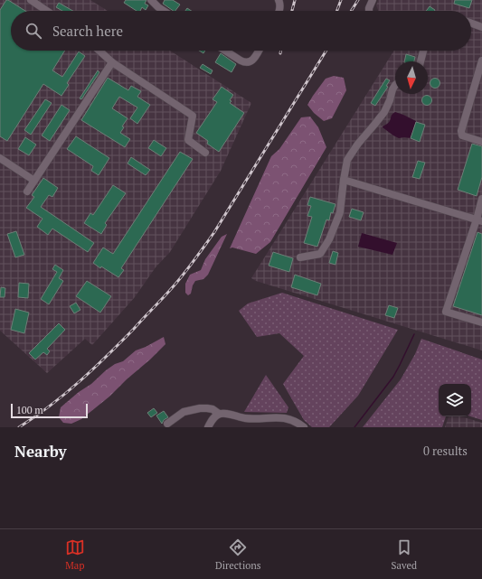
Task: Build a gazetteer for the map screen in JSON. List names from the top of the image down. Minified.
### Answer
{"scale_bar":"100 m","north":"bottom","page":{"search":"Search here","scale":"100 m","heading":["Nearby","0 results"],"nav":["Map","Directions","Saved"]}}
